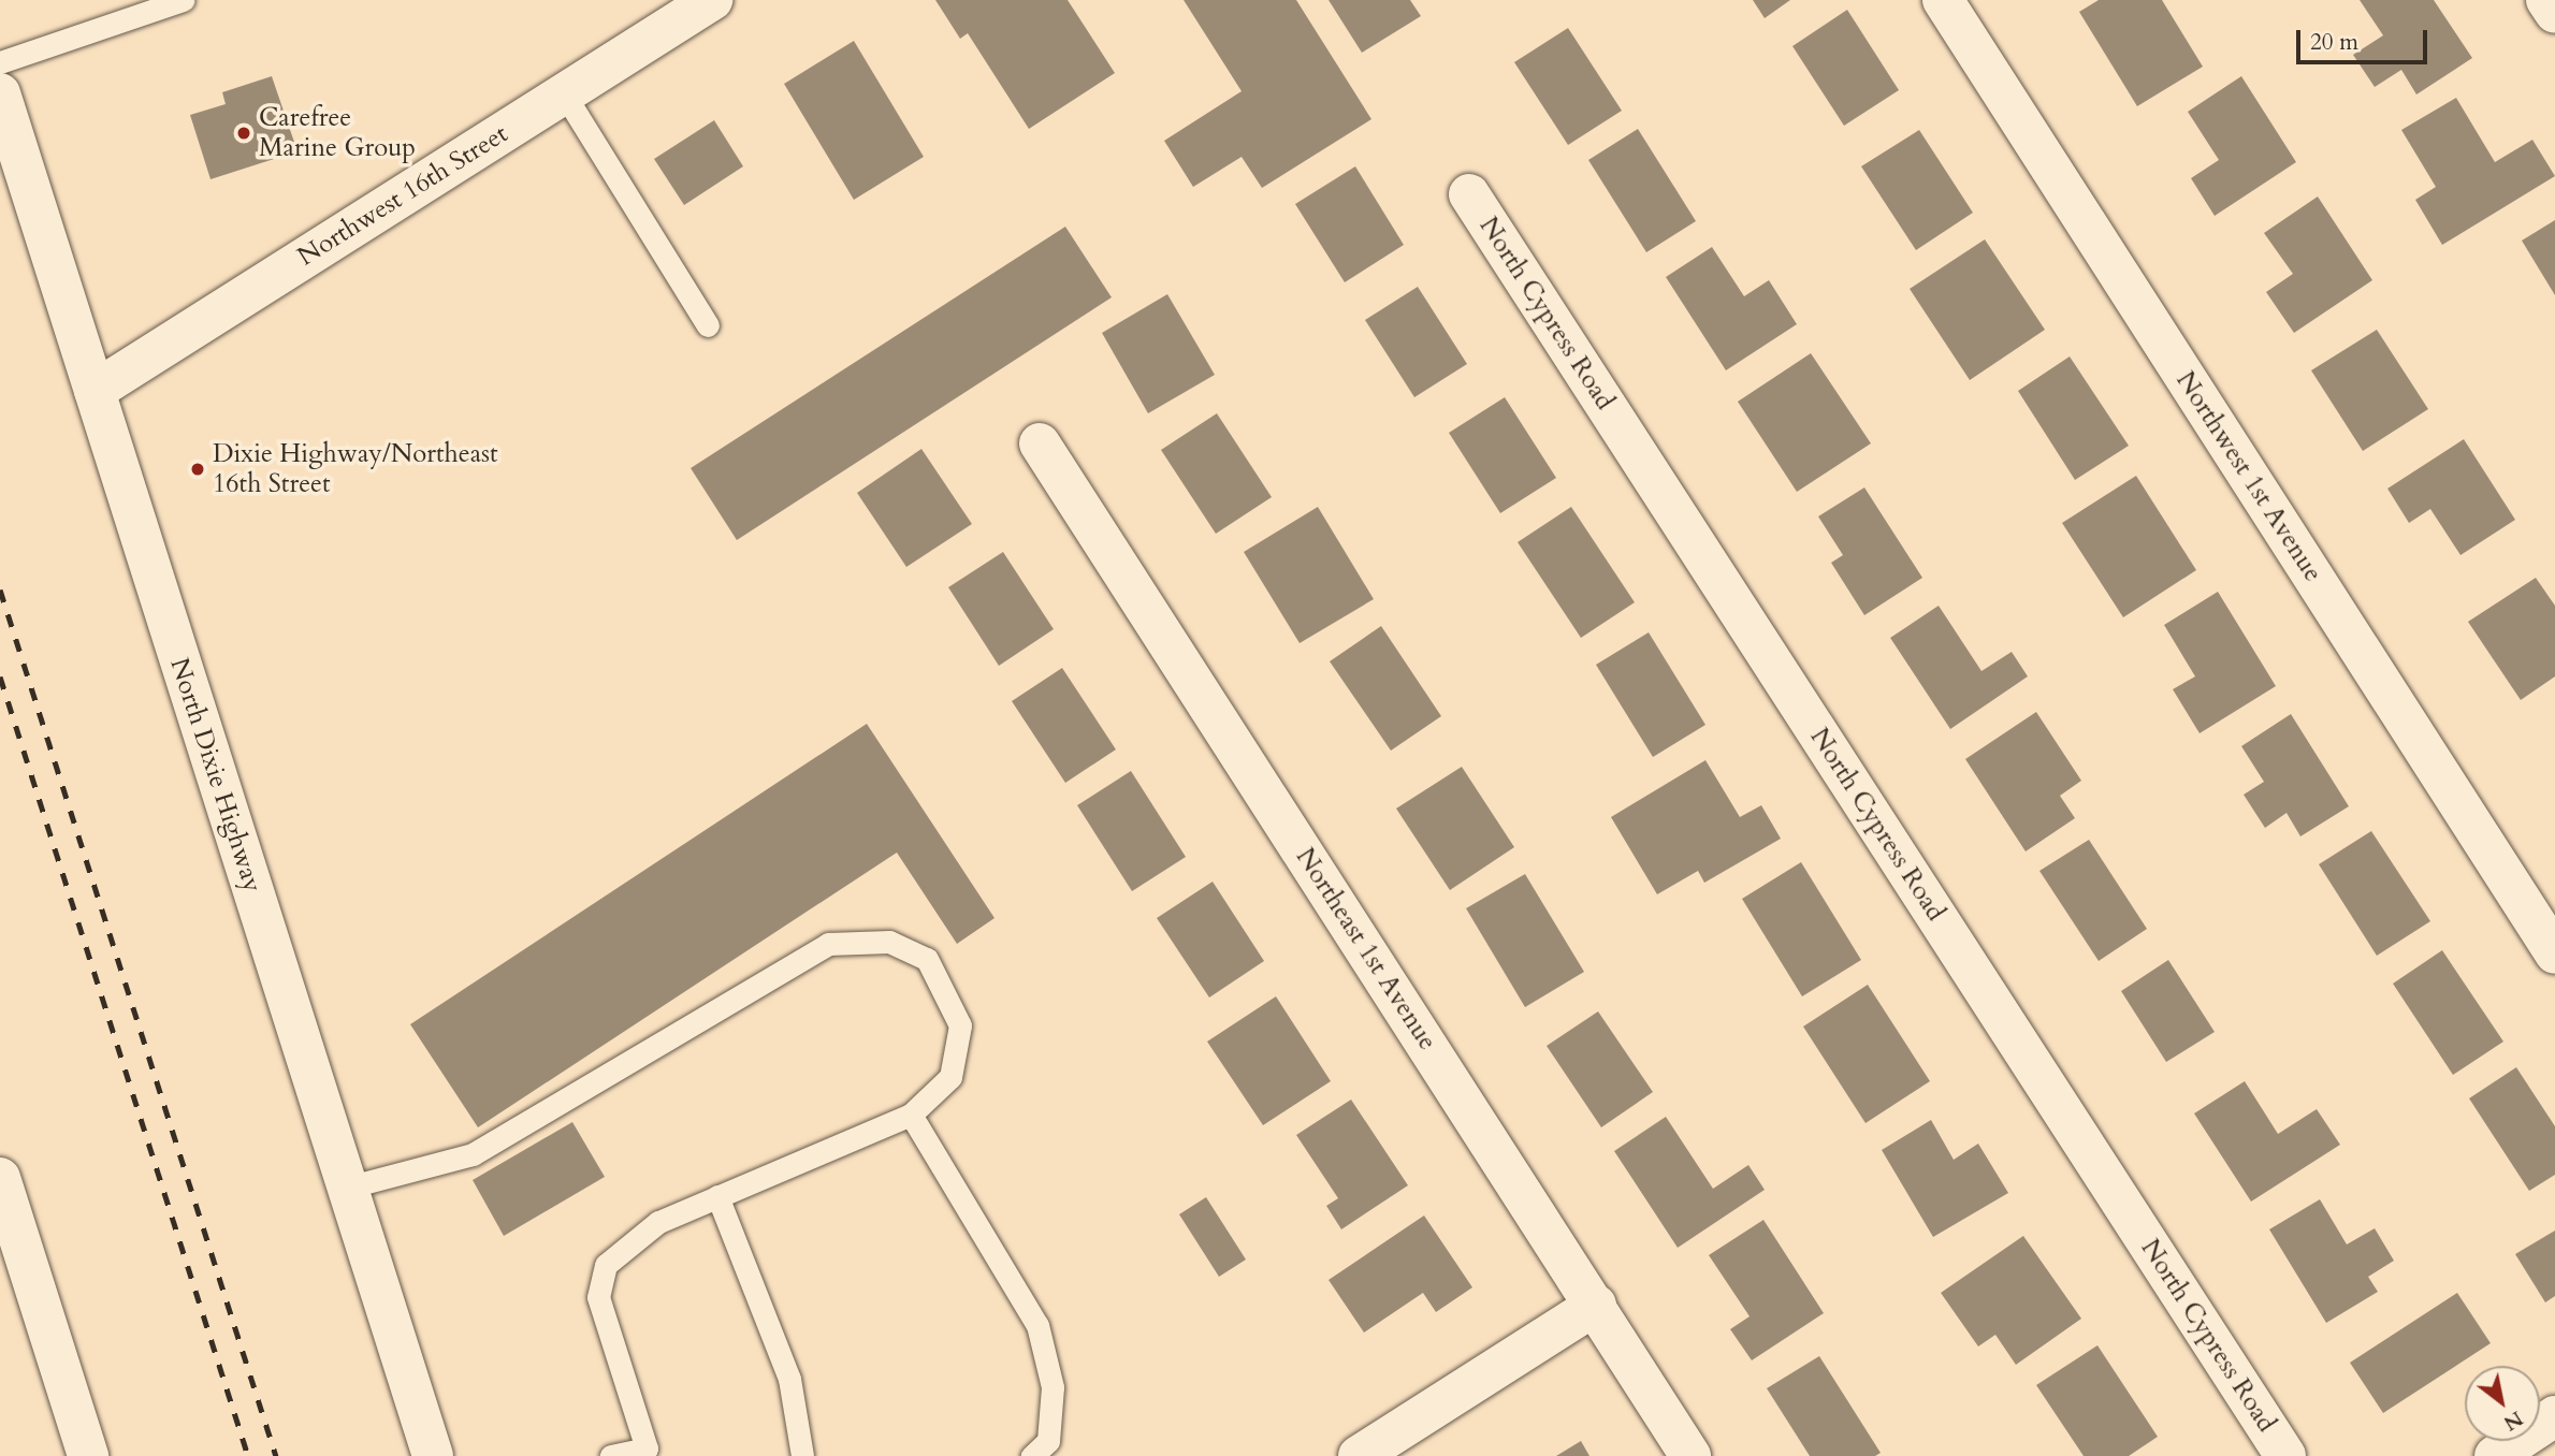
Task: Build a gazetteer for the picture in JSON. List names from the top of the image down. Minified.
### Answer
{"streets":{"street":["Northwest 16th Street","North Cypress Road","Northwest 1st Avenue","North Dixie Highway","Northeast 1st Avenue"]},"crossings":[["Northwest 16th Street","North Dixie Highway"]],"places":["Carefree Marine Group","Dixie Highway/Northeast 16th Street"],"scale_bar":"20 m","north":"bottom right"}
